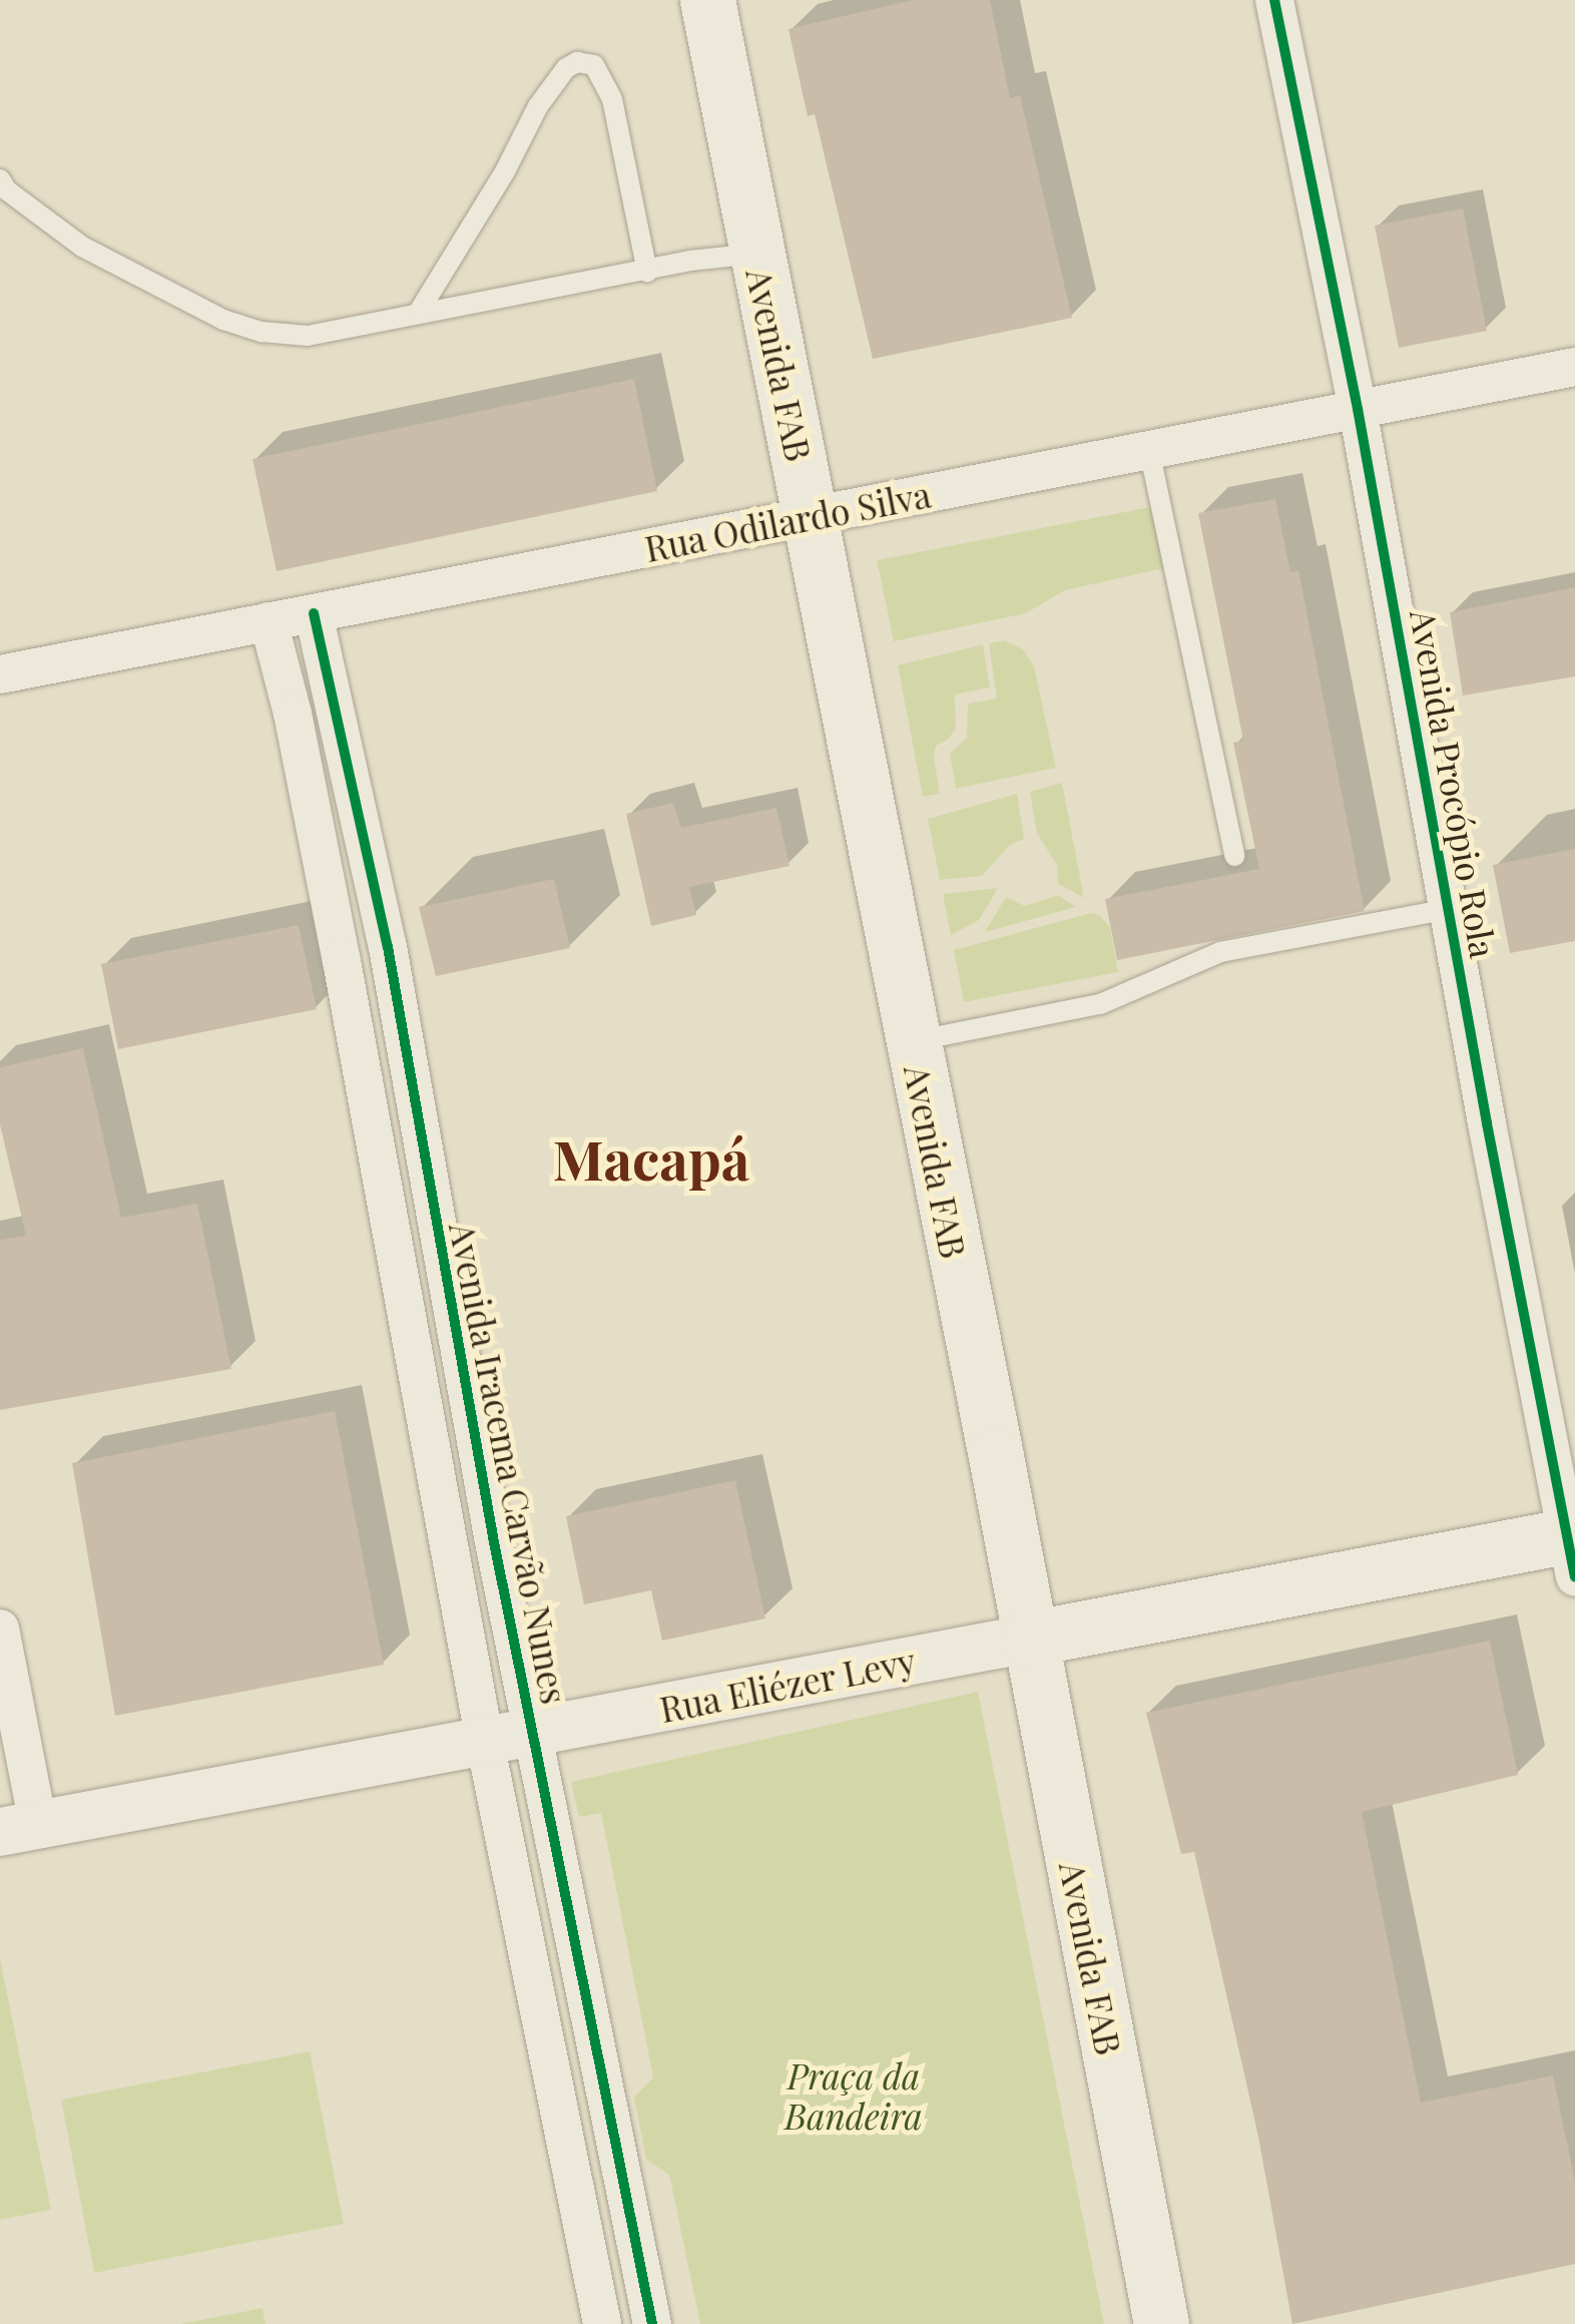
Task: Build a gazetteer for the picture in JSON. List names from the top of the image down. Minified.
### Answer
{"streets":{"main road":["Avenida FAB","Rua Eliézer Levy"],"street":["Rua Odilardo Silva","Avenida Procópio Rola","Avenida Iracema Carvão Nunes"]},"crossings":[["Avenida FAB","Rua Odilardo Silva"],["Avenida FAB","Rua Eliézer Levy"],["Rua Odilardo Silva","Avenida Procópio Rola"],["Rua Odilardo Silva","Avenida Iracema Carvão Nunes"],["Avenida Procópio Rola","Rua Eliézer Levy"],["Avenida Iracema Carvão Nunes","Rua Eliézer Levy"]],"districts":["Macapá"],"parks":["Praça da Bandeira"]}
